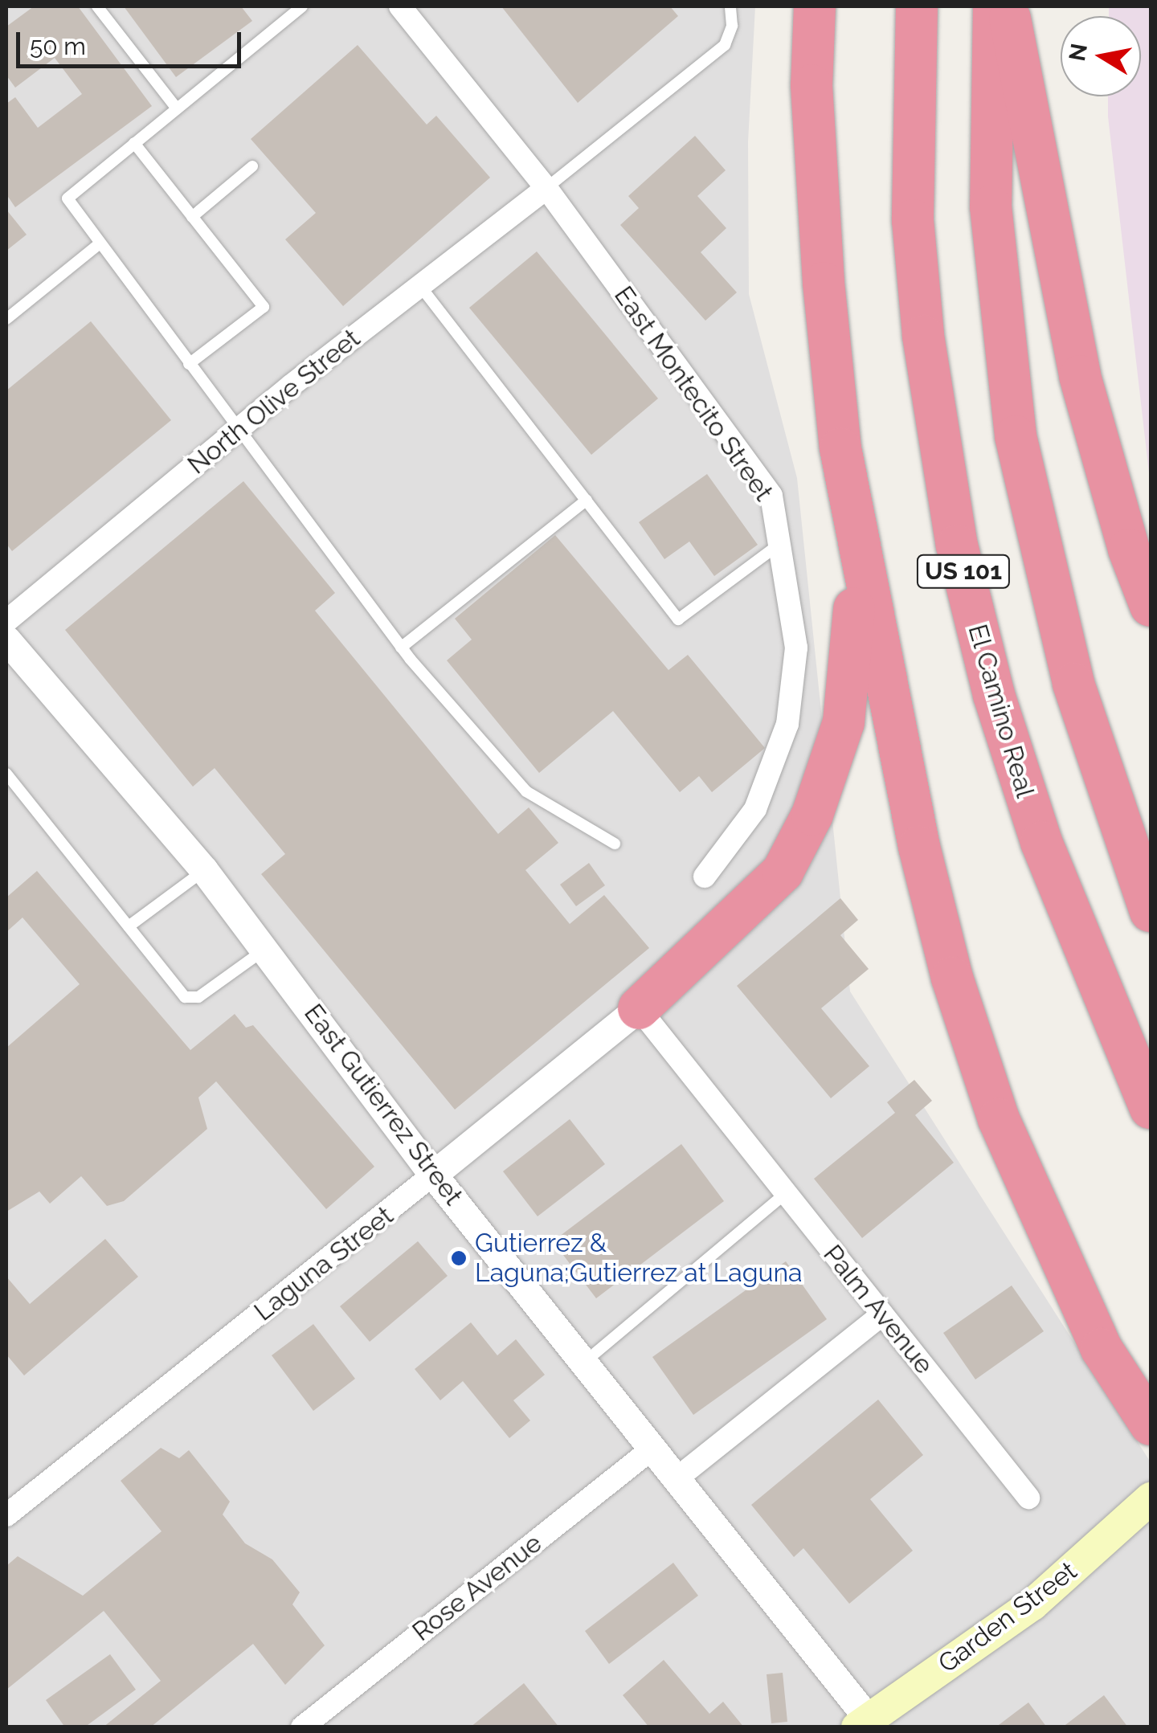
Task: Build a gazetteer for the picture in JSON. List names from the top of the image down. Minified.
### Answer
{"streets":{"highway":["US 101","El Camino Real"],"main road":["Garden Street"],"street":["East Montecito Street","North Olive Street","East Gutierrez Street","Laguna Street","Palm Avenue","Rose Avenue"]},"crossings":[["East Montecito Street","North Olive Street"],["East Gutierrez Street","Laguna Street"],["East Gutierrez Street","Rose Avenue"],["East Gutierrez Street","Garden Street"],["Laguna Street","Palm Avenue"]],"places":["Gutierrez & Laguna;Gutierrez at Laguna"],"scale_bar":"50 m","north":"left"}
